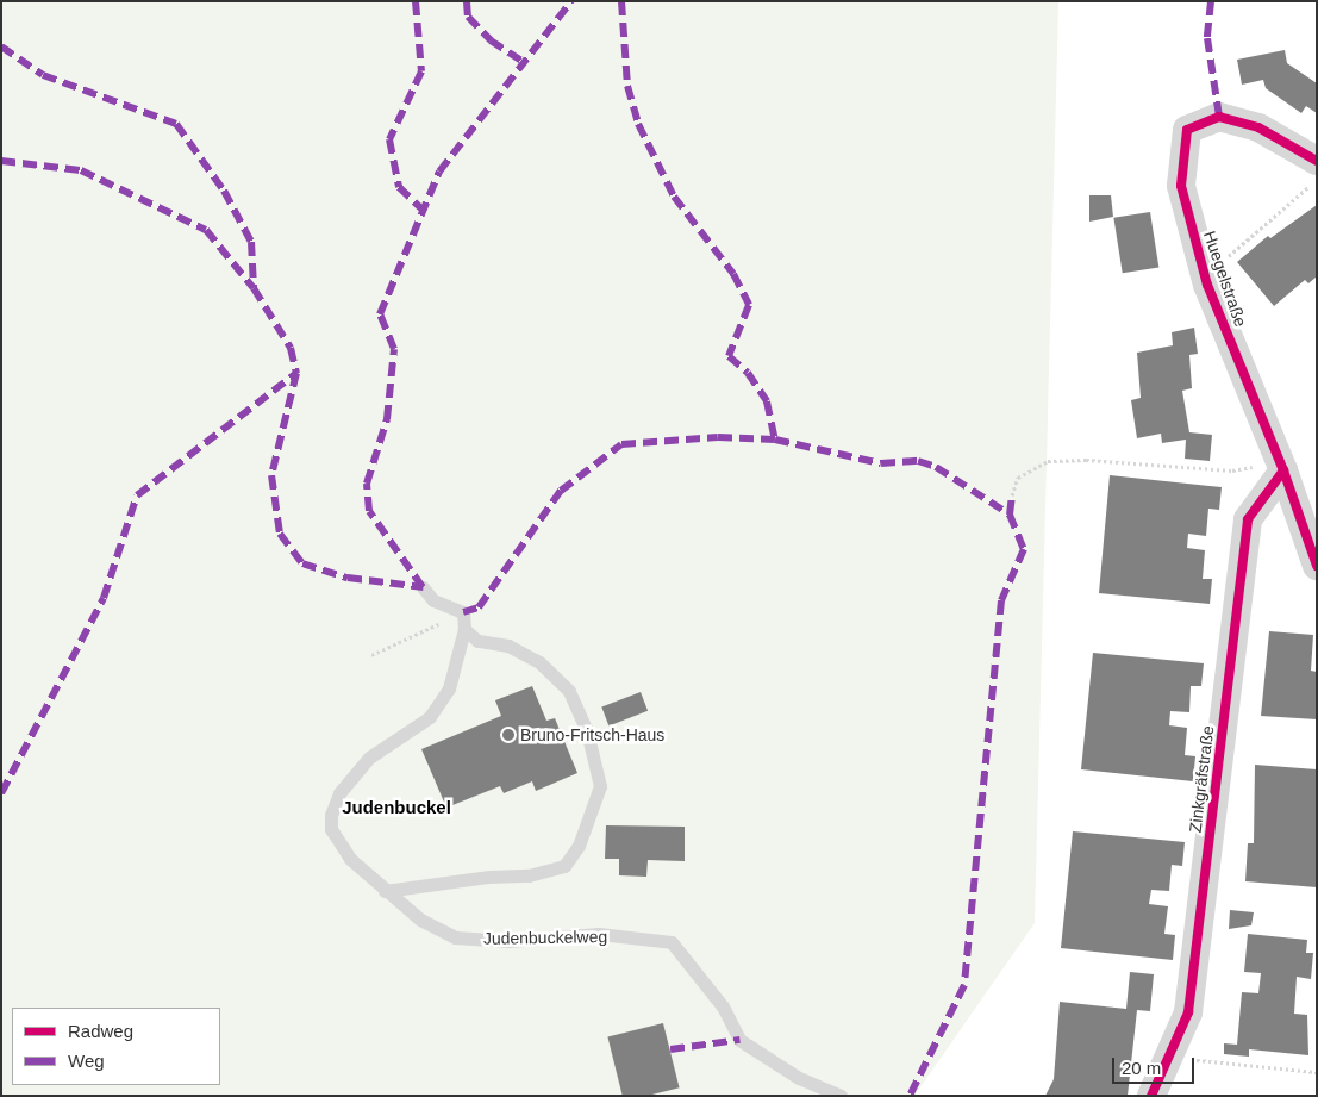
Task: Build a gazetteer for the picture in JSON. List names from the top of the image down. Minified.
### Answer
{"streets":{"street":["Huegelstraße","Zinkgräfstraße"],"lane":["Judenbuckelweg"]},"crossings":[["Huegelstraße","Zinkgräfstraße"]],"districts":["Judenbuckel"],"places":["Bruno-Fritsch-Haus"],"legend":["Radweg","Weg"],"scale_bar":"20 m"}
